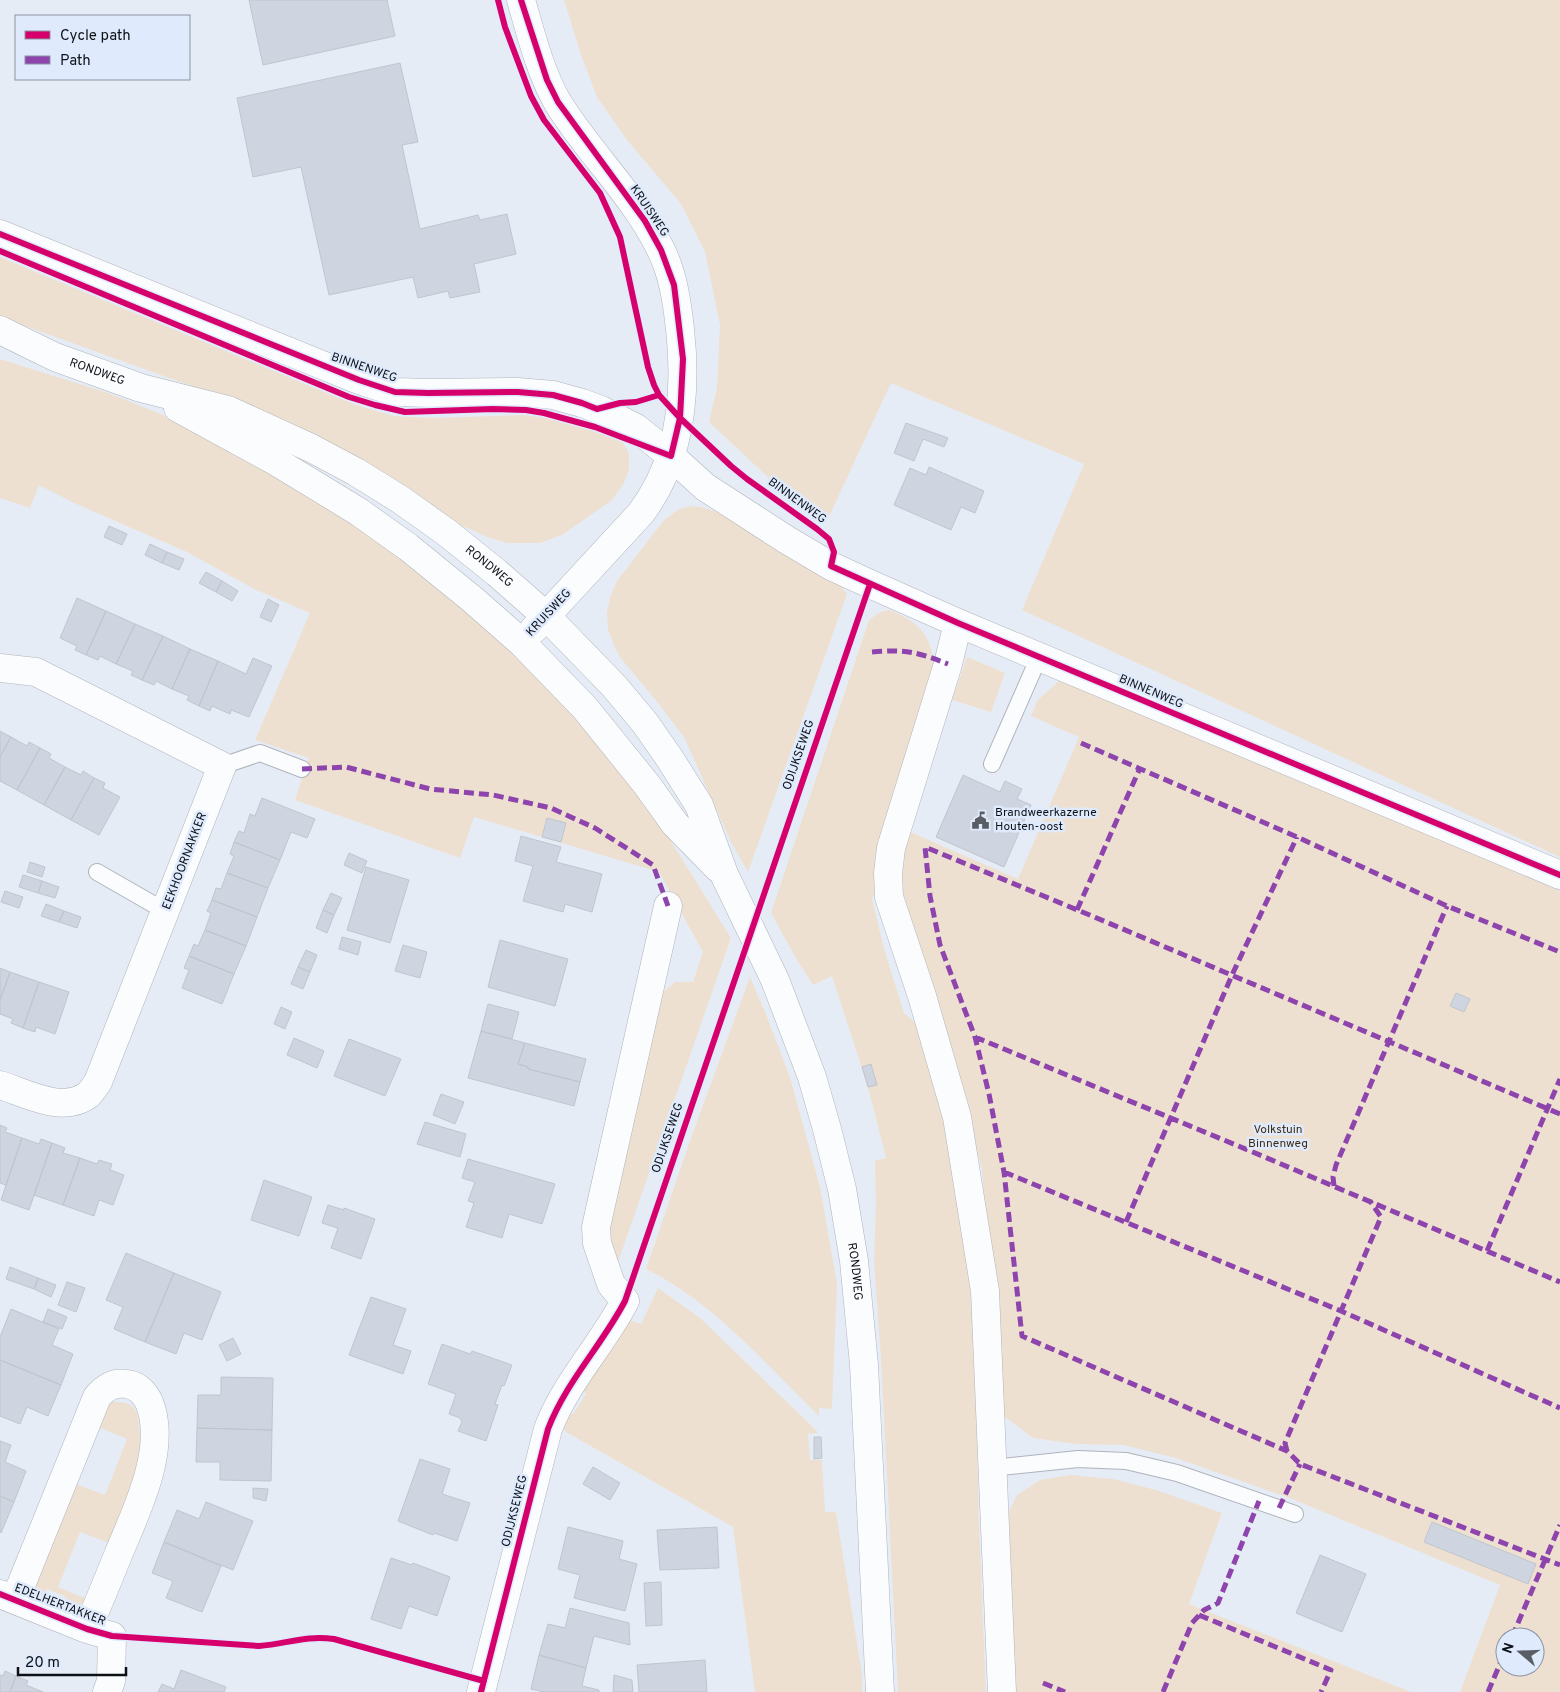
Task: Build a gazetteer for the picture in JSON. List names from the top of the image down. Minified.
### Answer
{"streets":{"street":["KRUISWEG","BINNENWEG","RONDWEG","ODIJKSEWEG","EEKHOORNAKKER","EDELHERTAKKER"]},"crossings":[["KRUISWEG","BINNENWEG"],["KRUISWEG","RONDWEG"]],"parks":["Volkstuin Binnenweg"],"places":{"public building":["Brandweerkazerne Houten-oost"]},"legend":["Cycle path","Path"],"scale_bar":"20 m","north":"left"}
